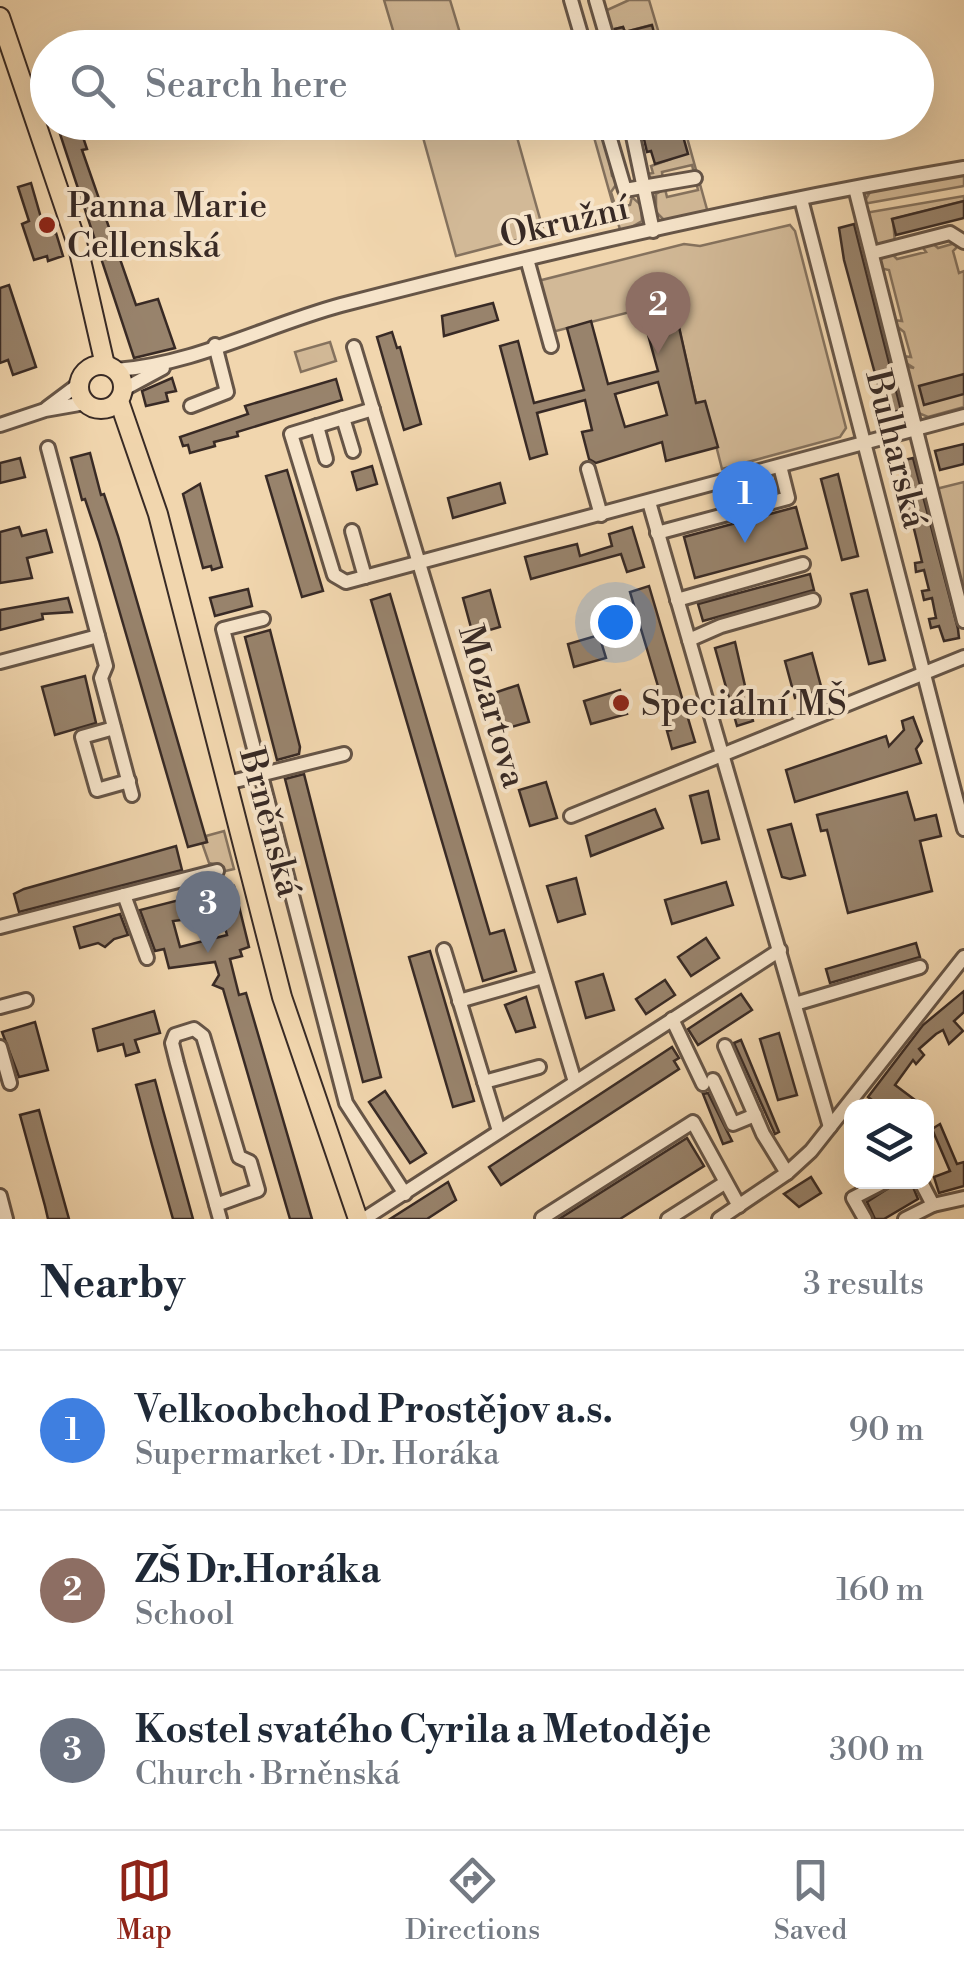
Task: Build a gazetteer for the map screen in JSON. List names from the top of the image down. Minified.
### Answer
{"streets":{"main road":["Brněnská"],"street":["Okružní","Bulharská","Mozartova"]},"crossings":[["Okružní","Bulharská"],["Okružní","Brněnská"]],"places":["Panna Marie Cellenská","Speciální MŠ"],"page":{"search":"Search here","pins":["2","1","3"],"heading":["Nearby","3 results"],"list":[{"mark":"1","name":"Velkoobchod Prostějov a.s.","note":"Supermarket · Dr. Horáka","value":"90 m"},{"mark":"2","name":"ZŠ Dr.Horáka","note":"School","value":"160 m"},{"mark":"3","name":"Kostel svatého Cyrila a Metoděje","note":"Church · Brněnská","value":"300 m"}],"nav":["Map","Directions","Saved"]}}
